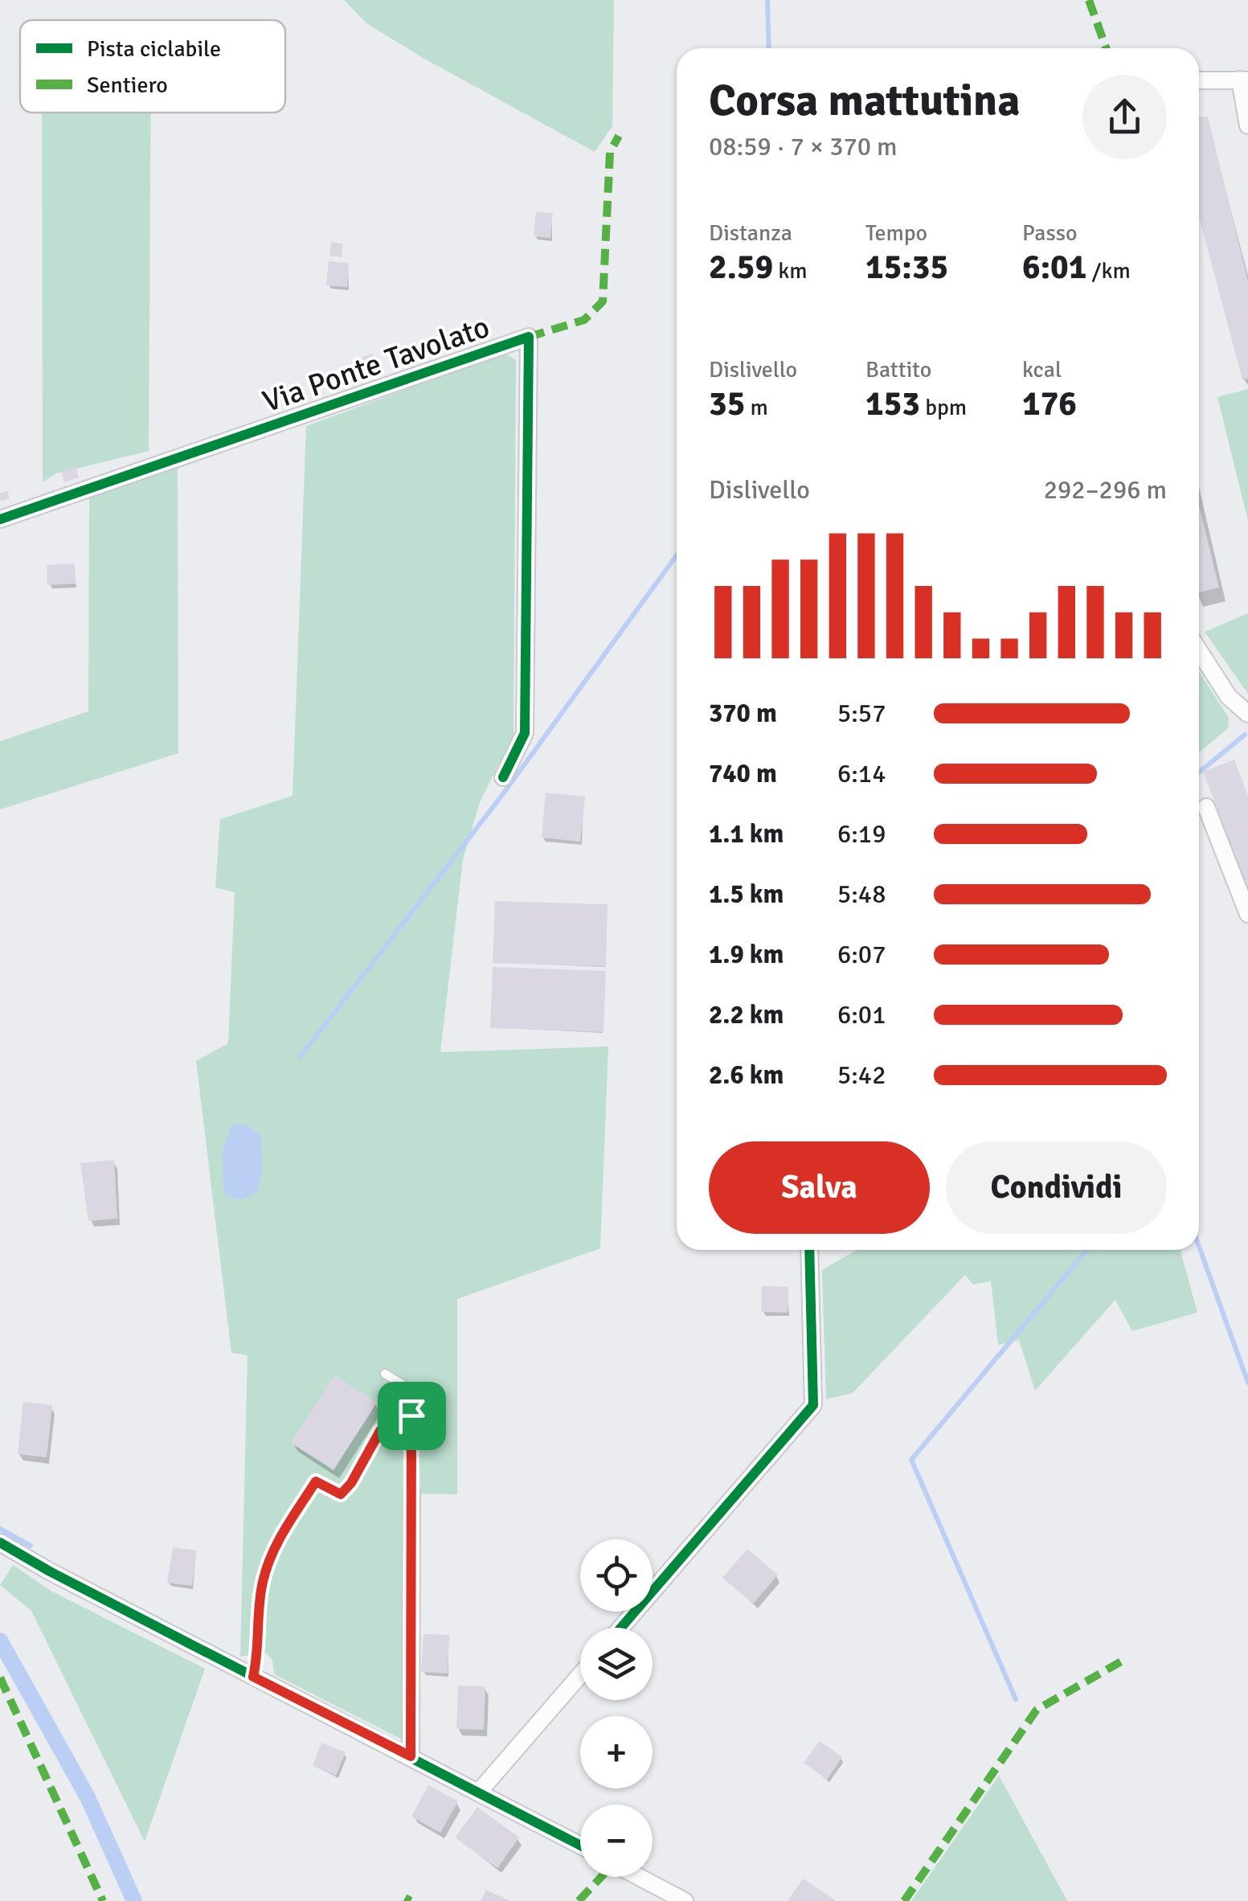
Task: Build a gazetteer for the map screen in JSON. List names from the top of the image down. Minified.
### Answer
{"streets":{"street":["Via Ponte Tavolato"]},"legend":["Pista ciclabile","Sentiero"],"page":{"heading":["Corsa mattutina","08:59 · 7 × 370 m"],"stats":[["Distanza","2.59 km"],["Tempo","15:35"],["Passo","6:01 /km"],["Dislivello","35 m"],["Battito","153 bpm"],["kcal","176"]],"chart":["Dislivello","292–296 m"],"list":[{"name":"370 m","note":"5:57"},{"name":"740 m","note":"6:14"},{"name":"1.1 km","note":"6:19"},{"name":"1.5 km","note":"5:48"},{"name":"1.9 km","note":"6:07"},{"name":"2.2 km","note":"6:01"},{"name":"2.6 km","note":"5:42"}],"buttons":["Salva","Condividi"],"map_buttons":["+","−"]}}
